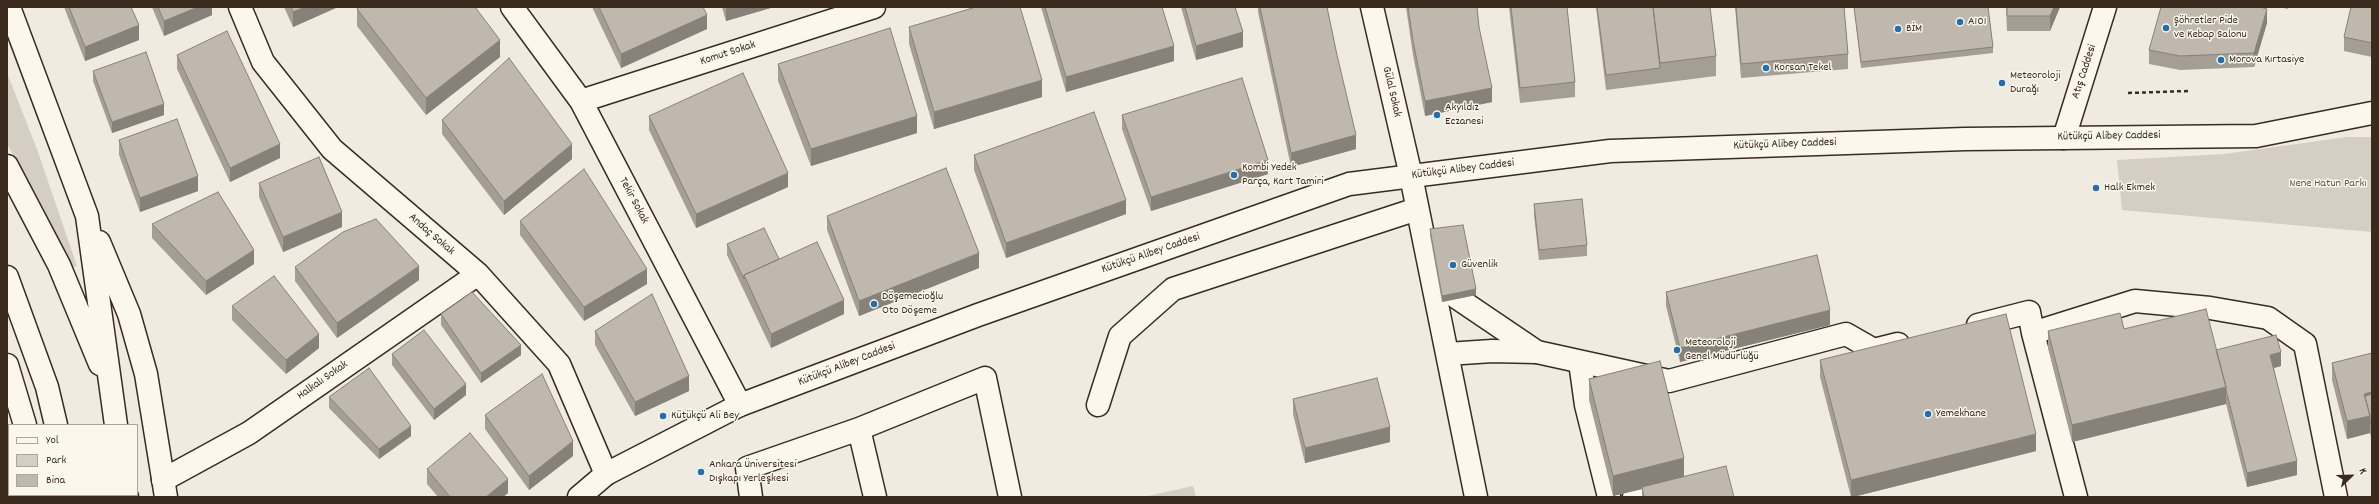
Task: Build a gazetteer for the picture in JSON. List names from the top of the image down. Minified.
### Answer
{"streets":{"street":["Komut Sokak","Atış Caddesi","Gülal Sokak","Kütükçü Alibey Caddesi","Tekir Sokak","Andaç Sokak","Halkalı Sokak"]},"crossings":[["Komut Sokak","Tekir Sokak"],["Atış Caddesi","Kütükçü Alibey Caddesi"],["Gülal Sokak","Kütükçü Alibey Caddesi"],["Kütükçü Alibey Caddesi","Tekir Sokak"],["Kütükçü Alibey Caddesi","Andaç Sokak"],["Andaç Sokak","Halkalı Sokak"]],"parks":["Nene Hatun Parkı"],"places":["A101","Şöhretler Pide ve Kebap Salonu","BİM","Morova Kırtasiye","Korsan Tekel","Meteoroloji Durağı","Akyıldız Eczanesi","Kombi Yedek Parça, Kart Tamiri","Halk Ekmek","Güvenlik","Döşemecioğlu Oto Döşeme","Meteoroloji Genel Müdürlüğü","Yemekhane","Kütükçü Ali Bey","Ankara Üniversitesi Dışkapı Yerleşkesi"],"legend":["Yol","Park","Bina"],"north":"top right"}
